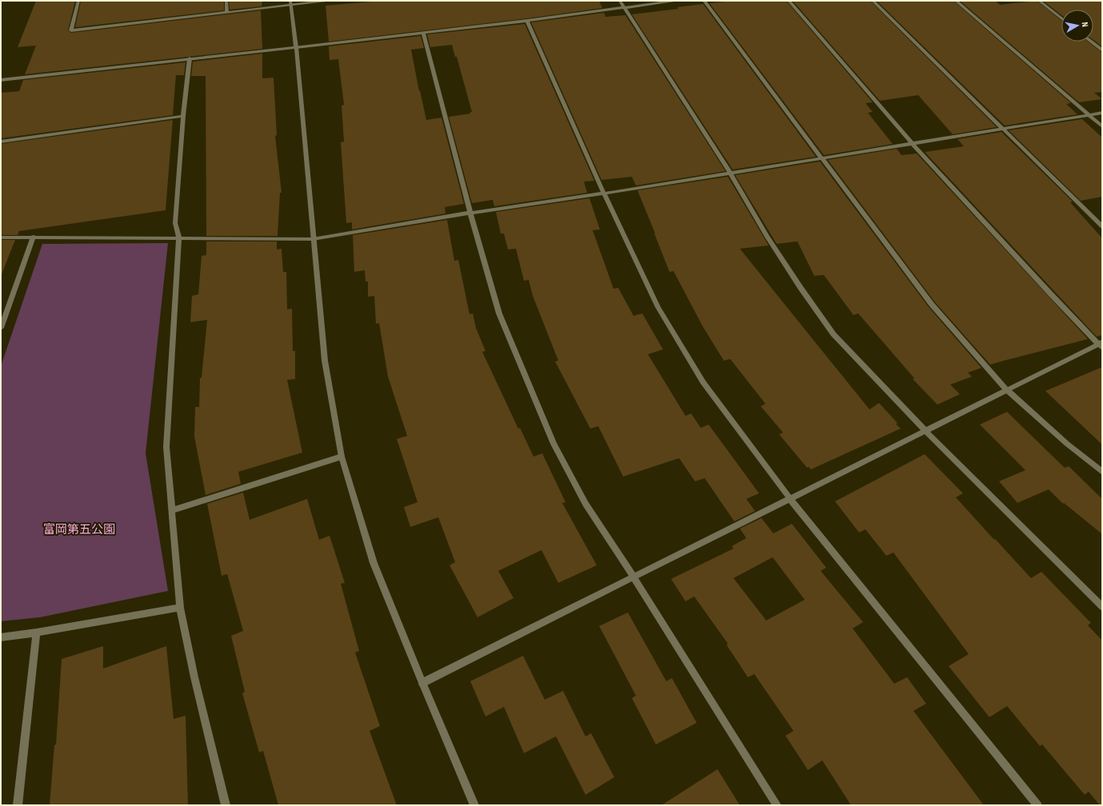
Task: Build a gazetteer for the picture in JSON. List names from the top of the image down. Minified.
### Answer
{"parks":["富岡第五公園"],"north":"right"}
